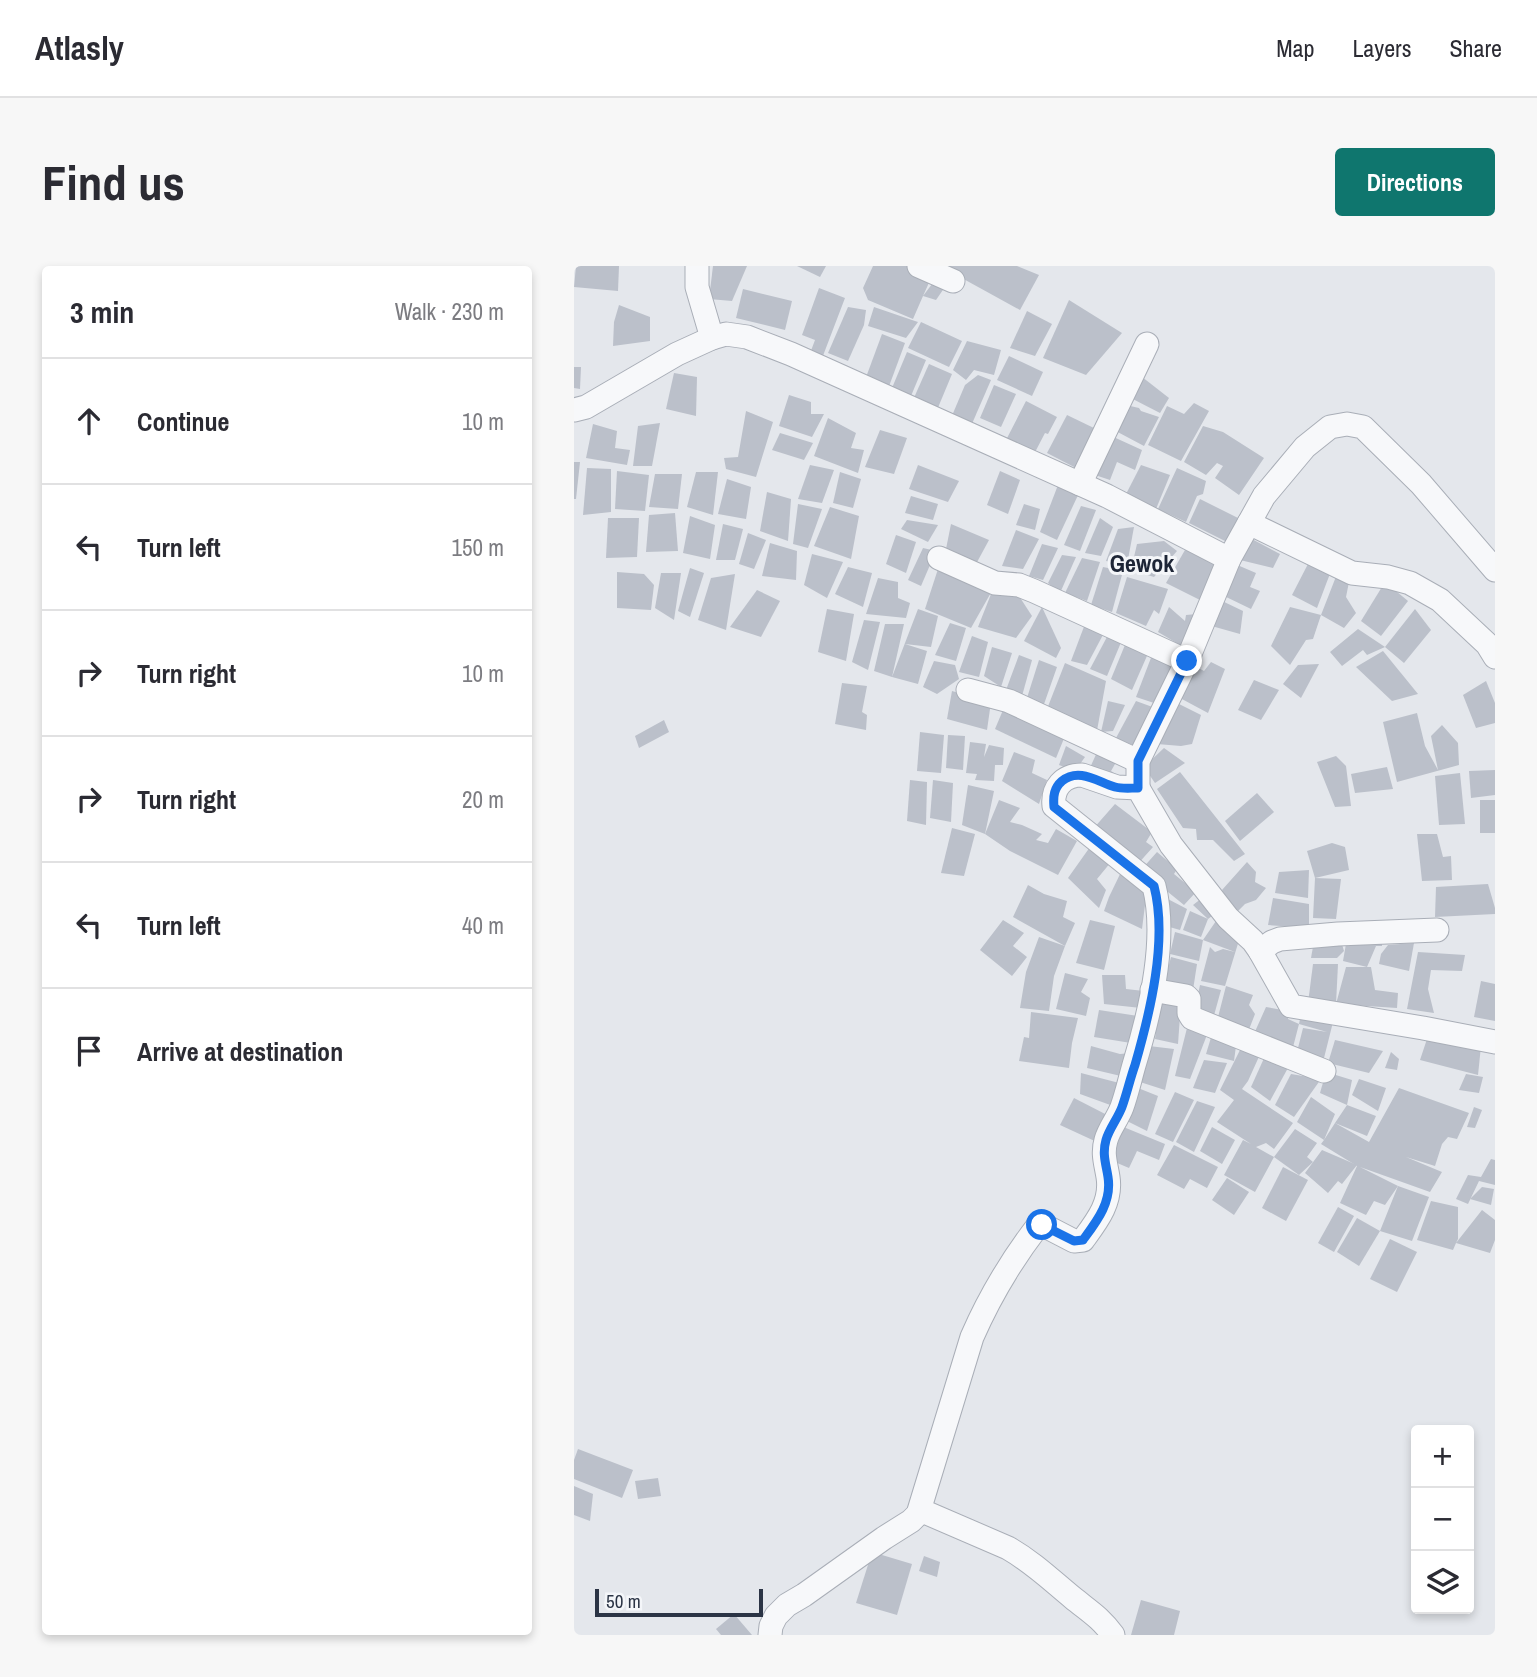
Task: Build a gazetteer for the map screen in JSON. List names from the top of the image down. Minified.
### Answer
{"districts":["Gewok"],"scale_bar":"50 m","page":{"header":"Atlasly","nav":["Map","Layers","Share"],"buttons":"Directions","title":"Find us","heading":["3 min","Walk · 230 m"],"list":[["Continue","10 m"],["Turn left","150 m"],["Turn right","10 m"],["Turn right","20 m"],["Turn left","40 m"],"Arrive at destination"],"map_buttons":["+","−"],"scale":"50 m"}}
